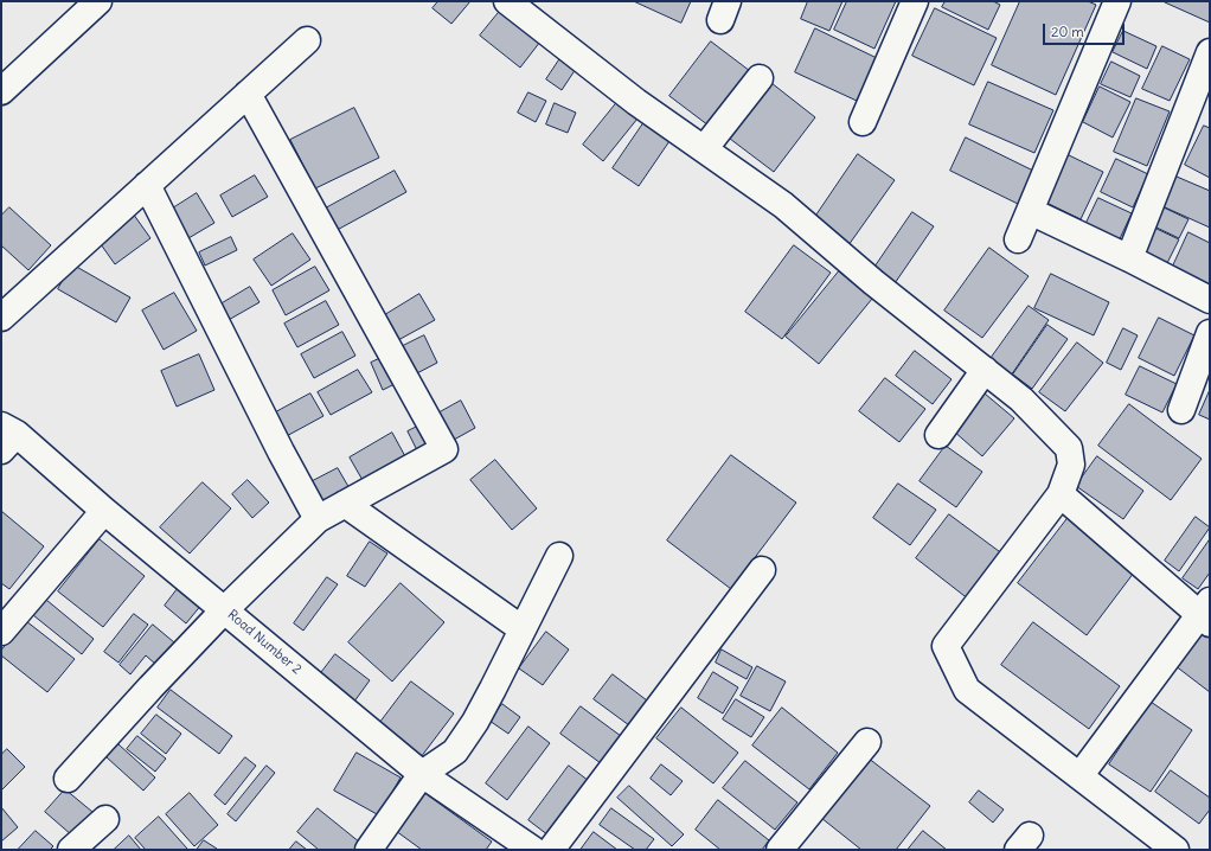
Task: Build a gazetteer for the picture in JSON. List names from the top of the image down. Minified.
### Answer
{"streets":{"street":["Road Number 2"]},"scale_bar":"20 m"}
